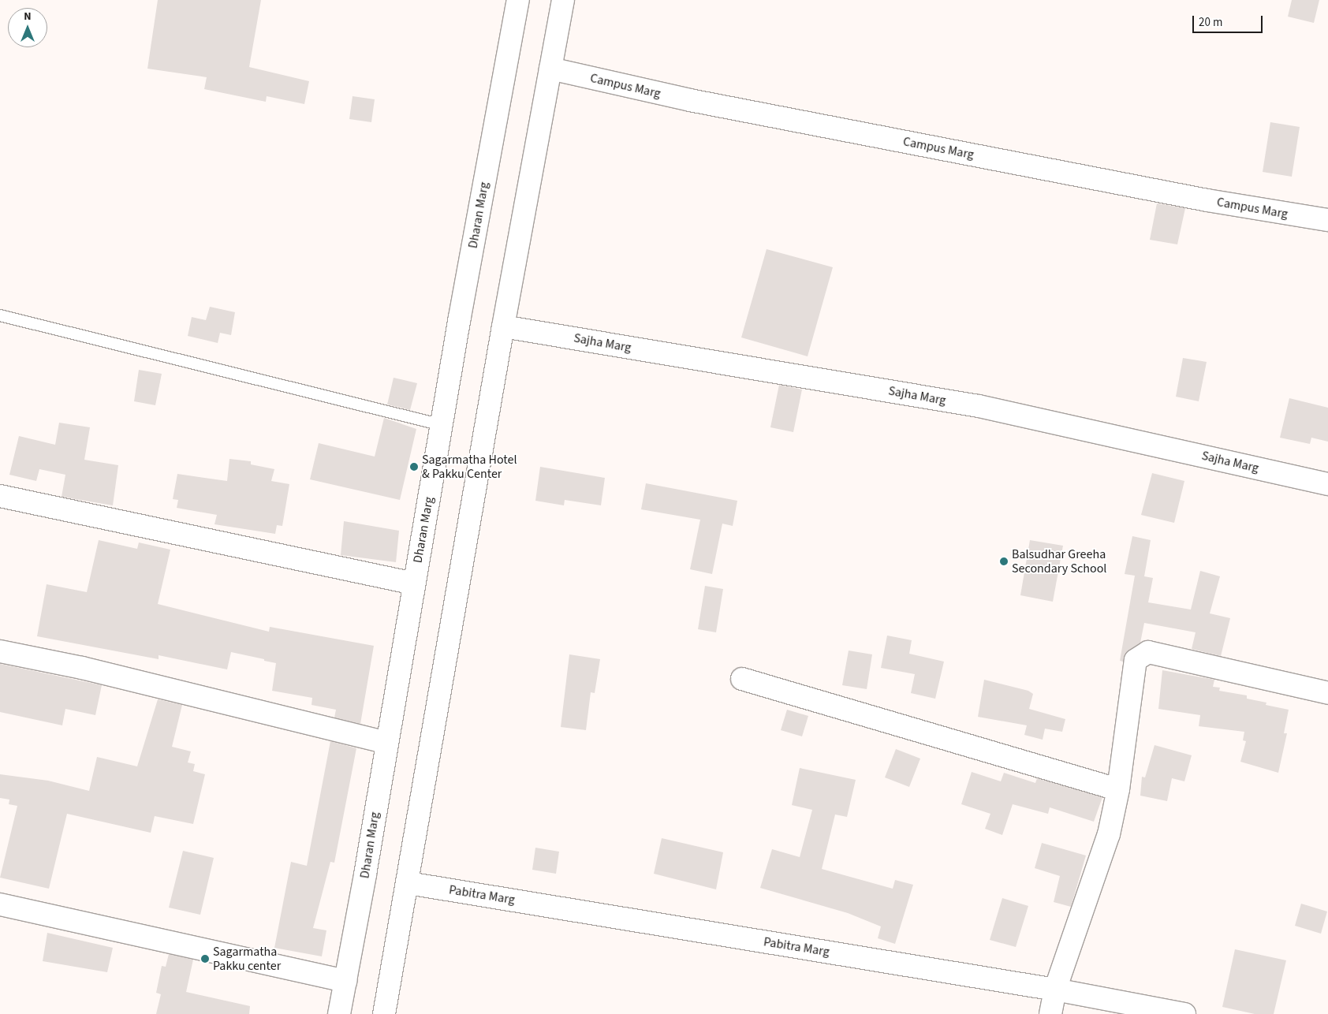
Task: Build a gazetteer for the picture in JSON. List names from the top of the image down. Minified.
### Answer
{"streets":{"street":["Campus Marg","Dharan Marg","Sajha Marg","Pabitra Marg"]},"places":["Sagarmatha Hotel & Pakku Center","Balsudhar Greeha Secondary School","Sagarmatha Pakku center"],"scale_bar":"20 m","north":"top"}
